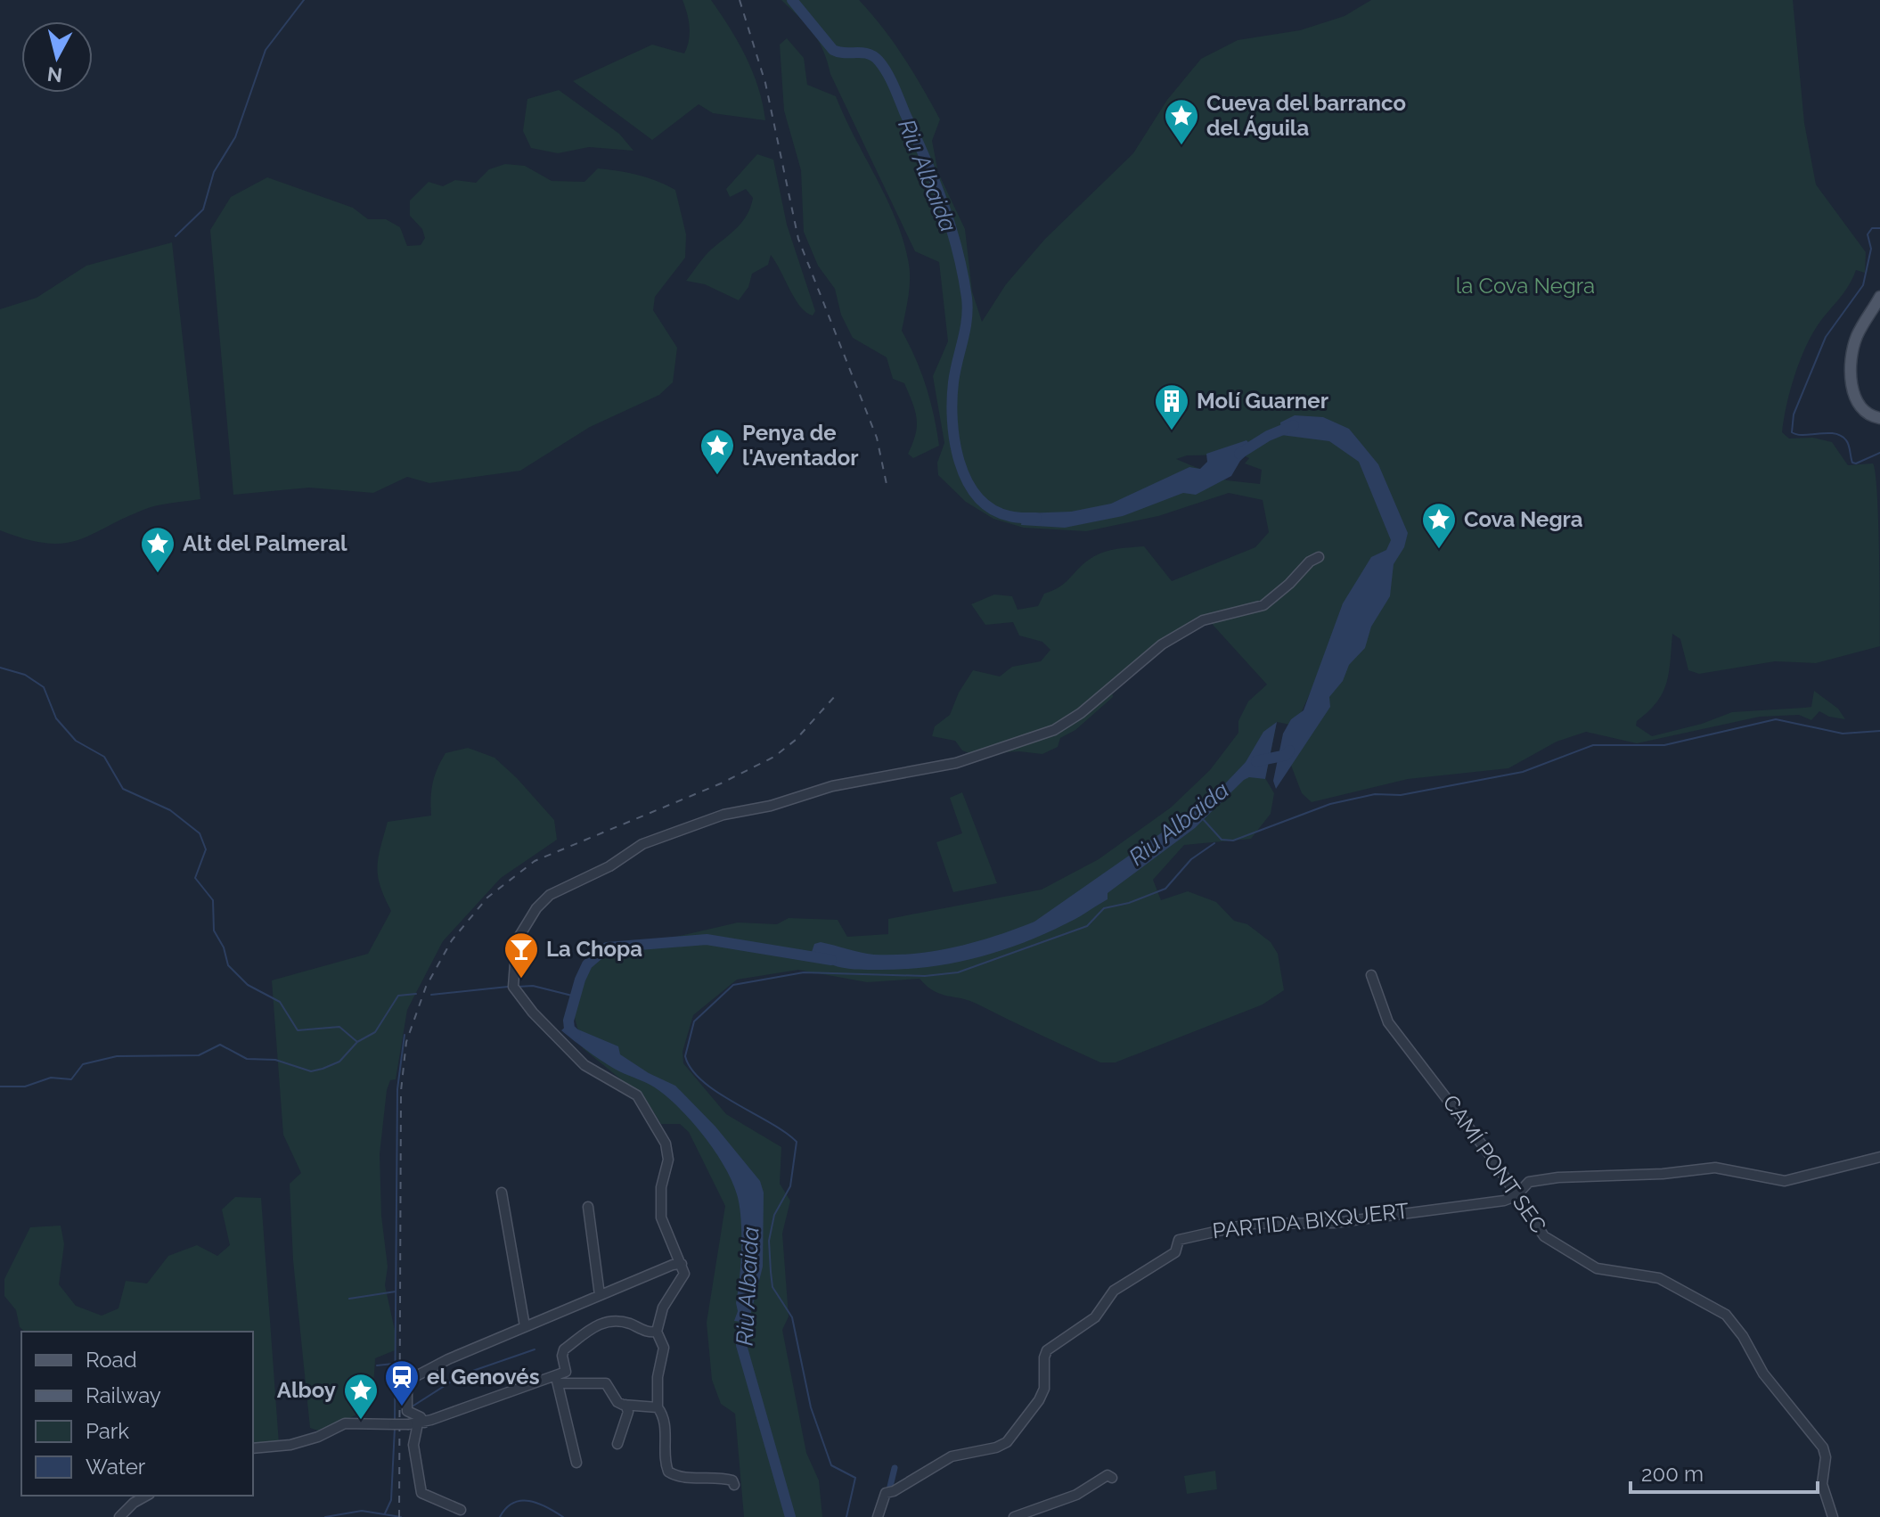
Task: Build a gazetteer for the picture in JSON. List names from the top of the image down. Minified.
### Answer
{"streets":{"street":["CAMÍ PONT SEC","PARTIDA BIXQUERT"]},"crossings":[["CAMÍ PONT SEC","PARTIDA BIXQUERT"]],"water":["Riu Albaida"],"parks":["la Cova Negra"],"places":{"place":["Cueva del barranco del Águila","Penya de l'Aventador","Cova Negra","Alt del Palmeral","Alboy"],"building":["Molí Guarner"],"bar":["La Chopa"],"station":["el Genovés"]},"legend":["Road","Railway","Park","Water"],"scale_bar":"200 m","north":"bottom"}
